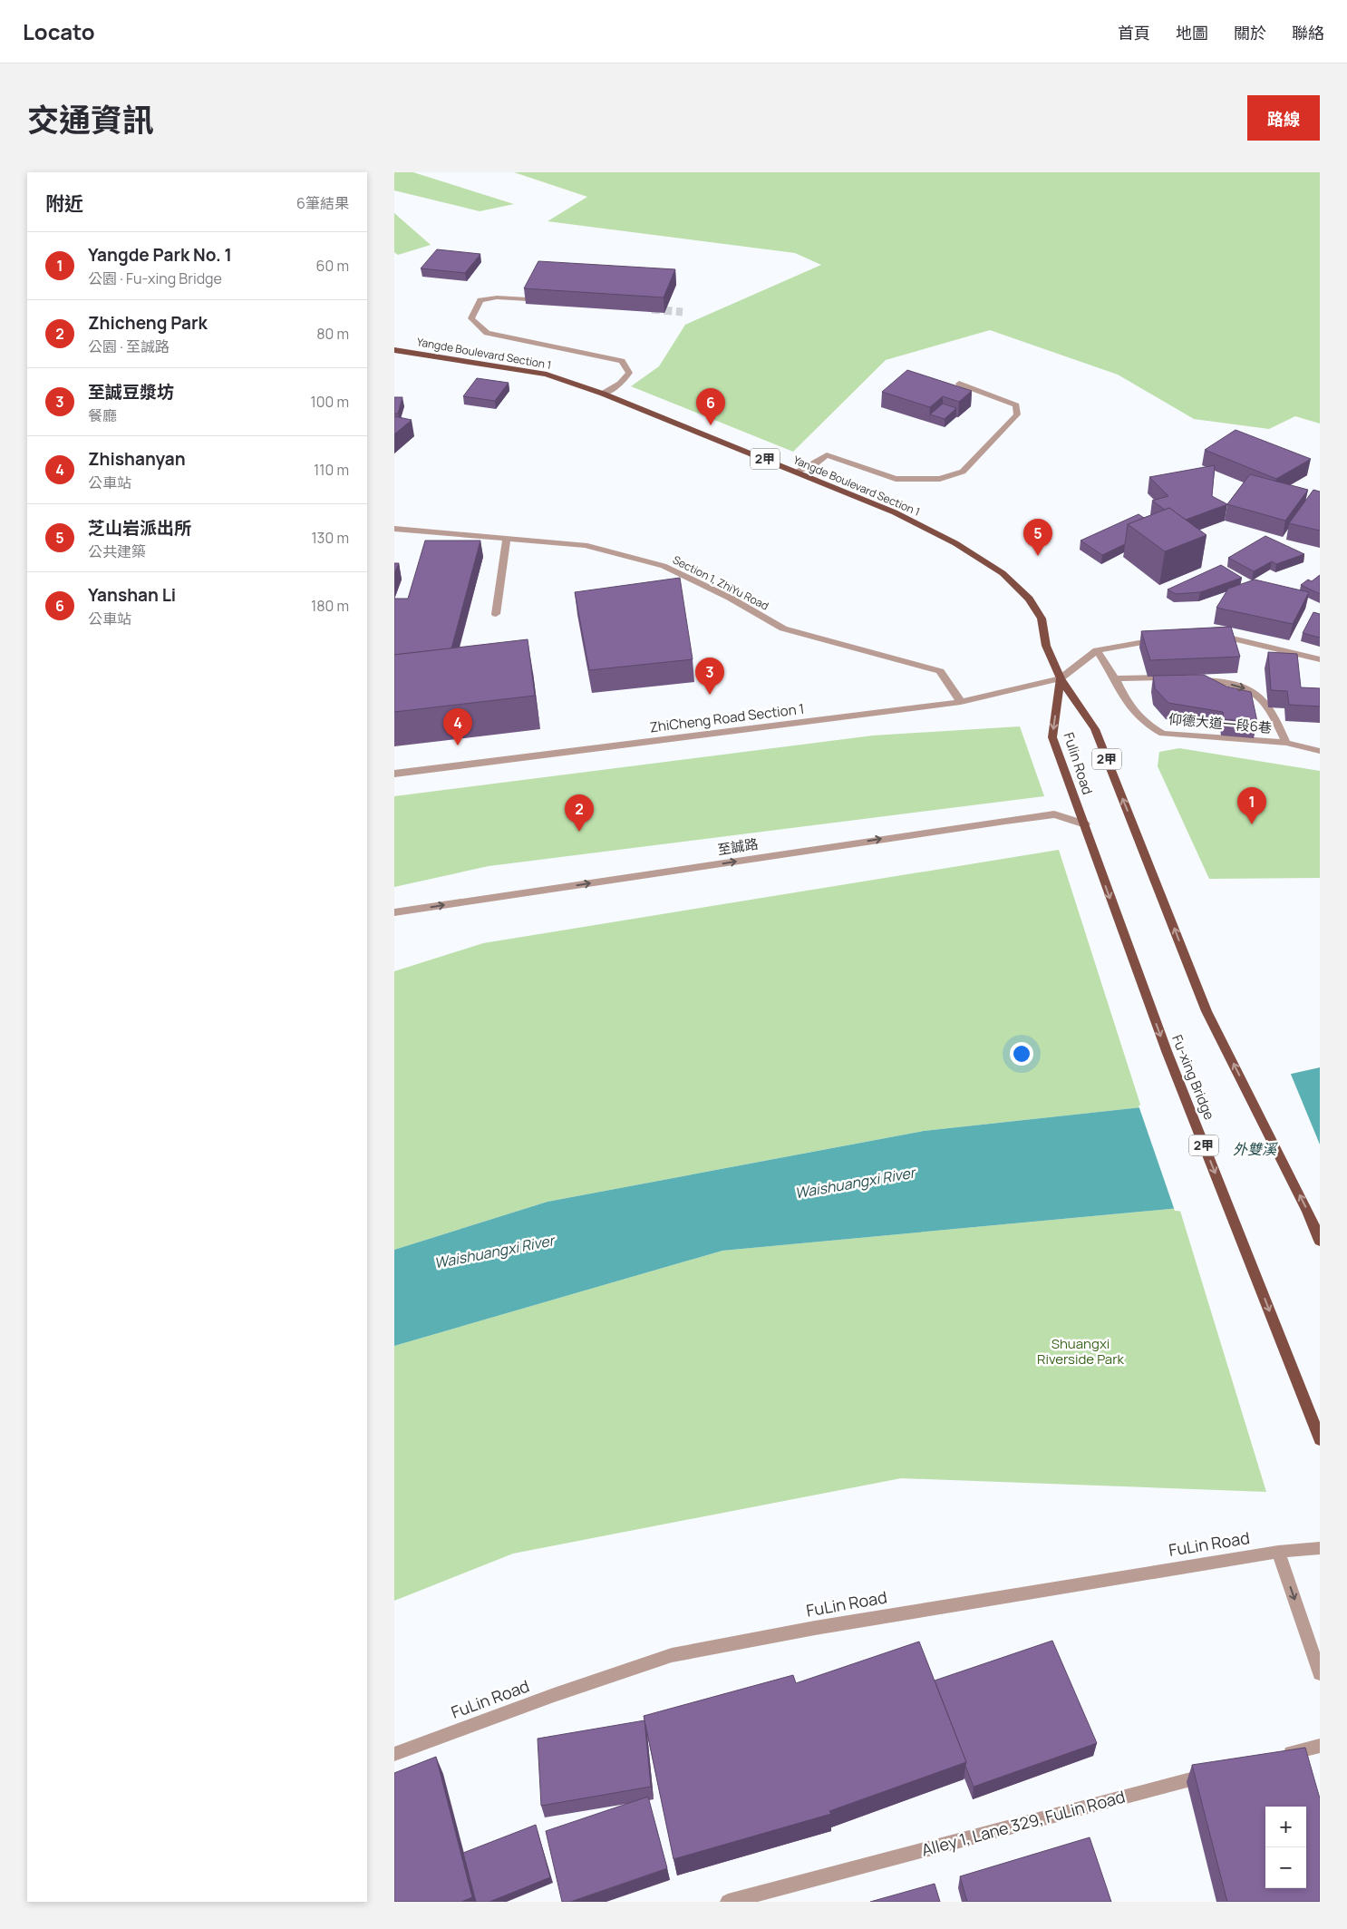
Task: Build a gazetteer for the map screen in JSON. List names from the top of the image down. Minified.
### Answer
{"streets":{"main road":["Yangde Boulevard Section 1","2甲","Fulin Road","Fu-xing Bridge"],"street":["Section 1, ZhiYu Road","ZhiCheng Road Section 1","仰德大道一段6巷","至誠路","FuLin Road","Alley 1, Lane 329, FuLin Road"]},"crossings":[["Yangde Boulevard Section 1","ZhiCheng Road Section 1"],["Yangde Boulevard Section 1","Fulin Road"],["Section 1, ZhiYu Road","ZhiCheng Road Section 1"],["ZhiCheng Road Section 1","Fulin Road"],["Fulin Road","至誠路"],["Fulin Road","Fu-xing Bridge"]],"one_way":["至誠路","Fu-xing Bridge"],"water":["外雙溪","Waishuangxi River"],"parks":["Shuangxi Riverside Park"],"page":{"header":"Locato","nav":["首頁","地圖","關於","聯絡"],"title":"交通資訊","buttons":"路線","heading":["附近","6筆結果"],"list":[{"mark":"1","name":"Yangde Park No. 1","note":"公園 · Fu-xing Bridge","value":"60 m"},{"mark":"2","name":"Zhicheng Park","note":"公園 · 至誠路","value":"80 m"},{"mark":"3","name":"至誠豆漿坊","note":"餐廳","value":"100 m"},{"mark":"4","name":"Zhishanyan","note":"公車站","value":"110 m"},{"mark":"5","name":"芝山岩派出所","note":"公共建築","value":"130 m"},{"mark":"6","name":"Yanshan Li","note":"公車站","value":"180 m"}],"pins":["6","5","3","4","1","2"],"map_buttons":["+","−"]}}
